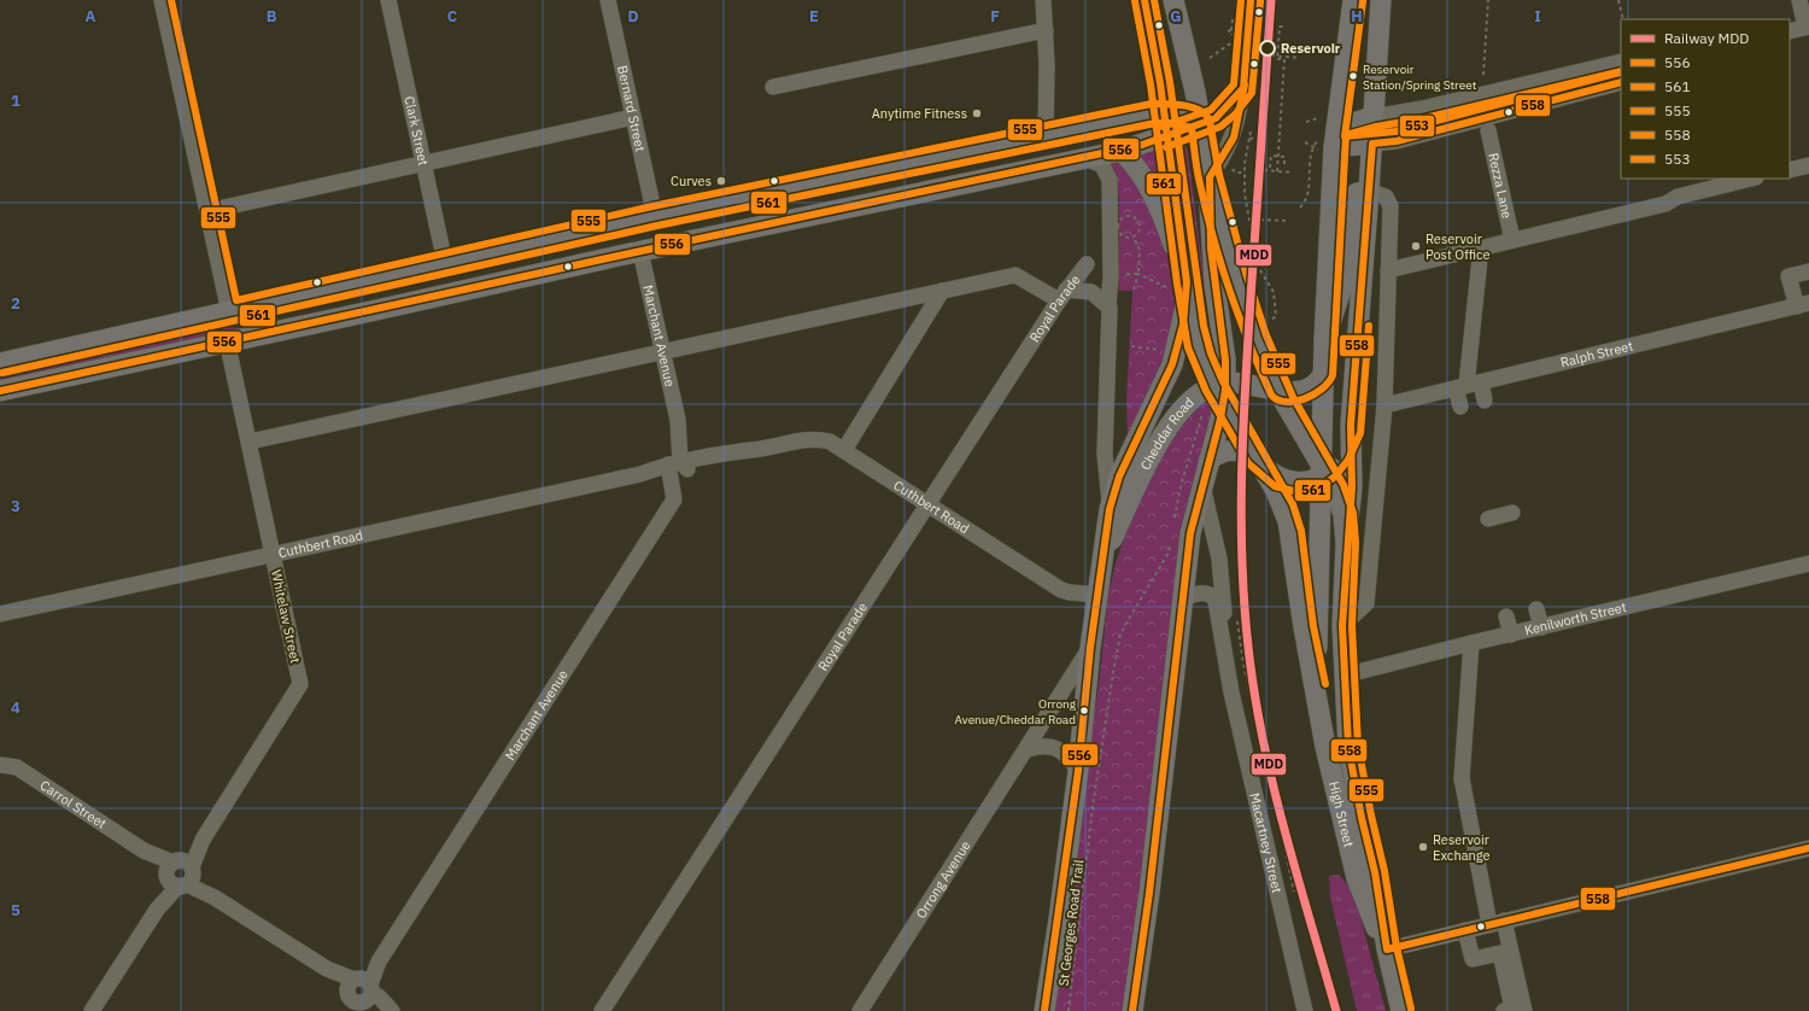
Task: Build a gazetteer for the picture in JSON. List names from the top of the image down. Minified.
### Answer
{"streets":{"main road":["Cheddar Road","High Street"],"street":["Bernard Street","Clark Street","Rezza Lane","Royal Parade","Marchant Avenue","Ralph Street","Cuthbert Road","Whitelaw Street","Kenilworth Street","Carrol Street","Macartney Street","Orrong Avenue"],"path":["St Georges Road Trail"]},"crossings":[["Royal Parade","Cuthbert Road"],["Marchant Avenue","Cuthbert Road"],["Marchant Avenue","Carrol Street"],["Cheddar Road","Cuthbert Road"],["Cheddar Road","High Street"],["Cheddar Road","Orrong Avenue"],["Cuthbert Road","Whitelaw Street"],["Whitelaw Street","Carrol Street"],["Kenilworth Street","High Street"]],"places":["Reservoir","Reservoir Station/Spring Street","Anytime Fitness","Curves","Reservoir Post Office","Orrong Avenue/Cheddar Road","Reservoir Exchange"],"lines":["rail line MDD","transit line 556","transit line 555","transit line 561","transit line 553","transit line 558"],"legend":["Railway MDD","556","561","555","558","553"],"grid":{"columns":["A","B","C","D","E","F","G","H","I"],"rows":["1","2","3","4","5"]}}
